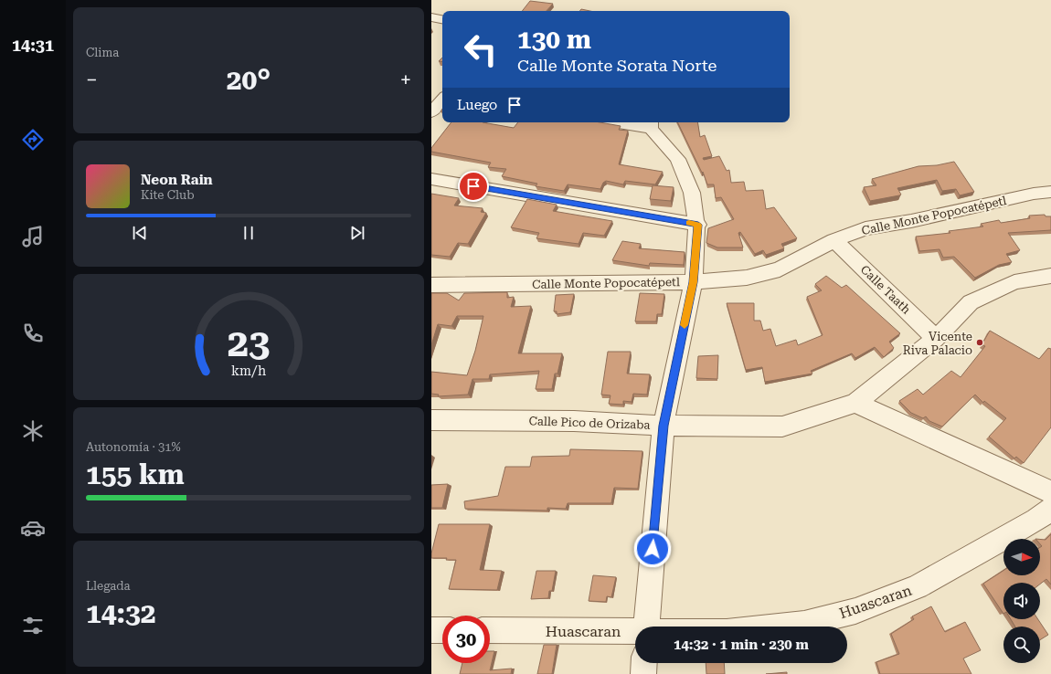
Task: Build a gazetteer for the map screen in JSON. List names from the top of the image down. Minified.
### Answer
{"streets":{"street":["Calle Monte Popocatépetl","Calle Taath","Calle Pico de Orizaba","Huascaran"]},"crossings":[["Calle Monte Popocatépetl","Calle Taath"],["Calle Taath","Calle Pico de Orizaba"]],"places":["Vicente Riva Palacio"],"north":"right","page":{"tabs":"14:31","tile":["Clima",["Autonomía · 31%","155 km"],["Llegada","14:32"]],"turn":["130 m","Calle Monte Sorata Norte"],"heat":["−","20°","+"],"then":"Luego","song":["Neon Rain","Kite Club"],"limit":"30","trip":"14:32 · 1 min · 230 m","gauge":["23","km/h"]}}
